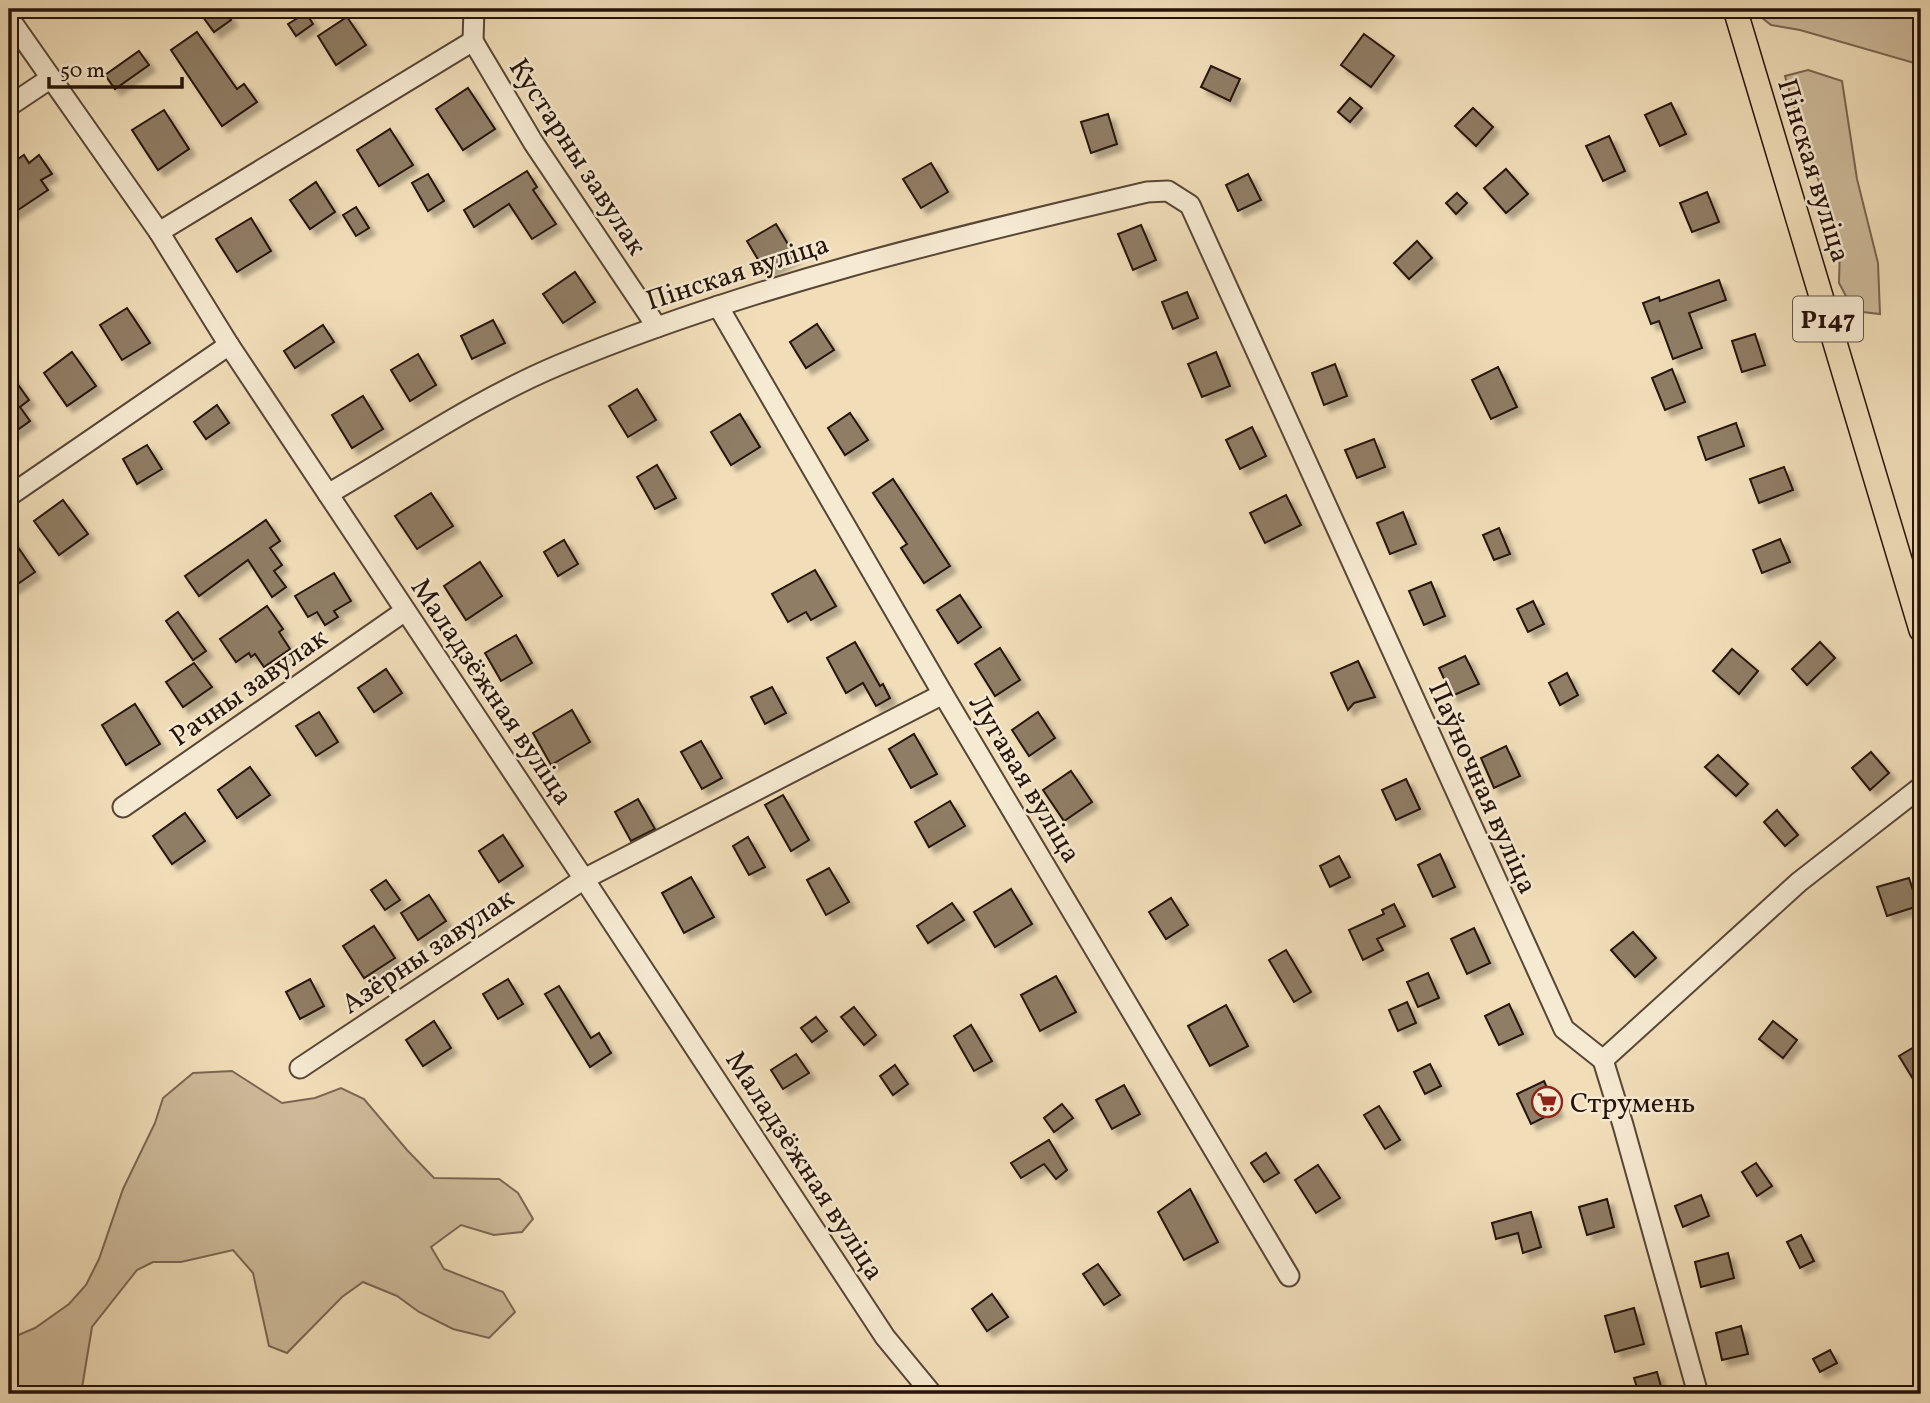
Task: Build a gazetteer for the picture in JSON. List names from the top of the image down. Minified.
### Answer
{"streets":{"main road":["Пінская вуліца","Р147"],"street":["Кустарны завулак","Рачны завулак","Маладзёжная вуліца","Лугавая вуліца","Паўночная вуліца","Азёрны завулак"]},"crossings":[["Кустарны завулак","Пінская вуліца"],["Кустарны завулак","Маладзёжная вуліца"],["Пінская вуліца","Маладзёжная вуліца"],["Пінская вуліца","Лугавая вуліца"],["Пінская вуліца","Паўночная вуліца"],["Рачны завулак","Маладзёжная вуліца"],["Маладзёжная вуліца","Азёрны завулак"],["Лугавая вуліца","Азёрны завулак"]],"places":{"supermarket":["Струмень"]},"scale_bar":"50 m"}
